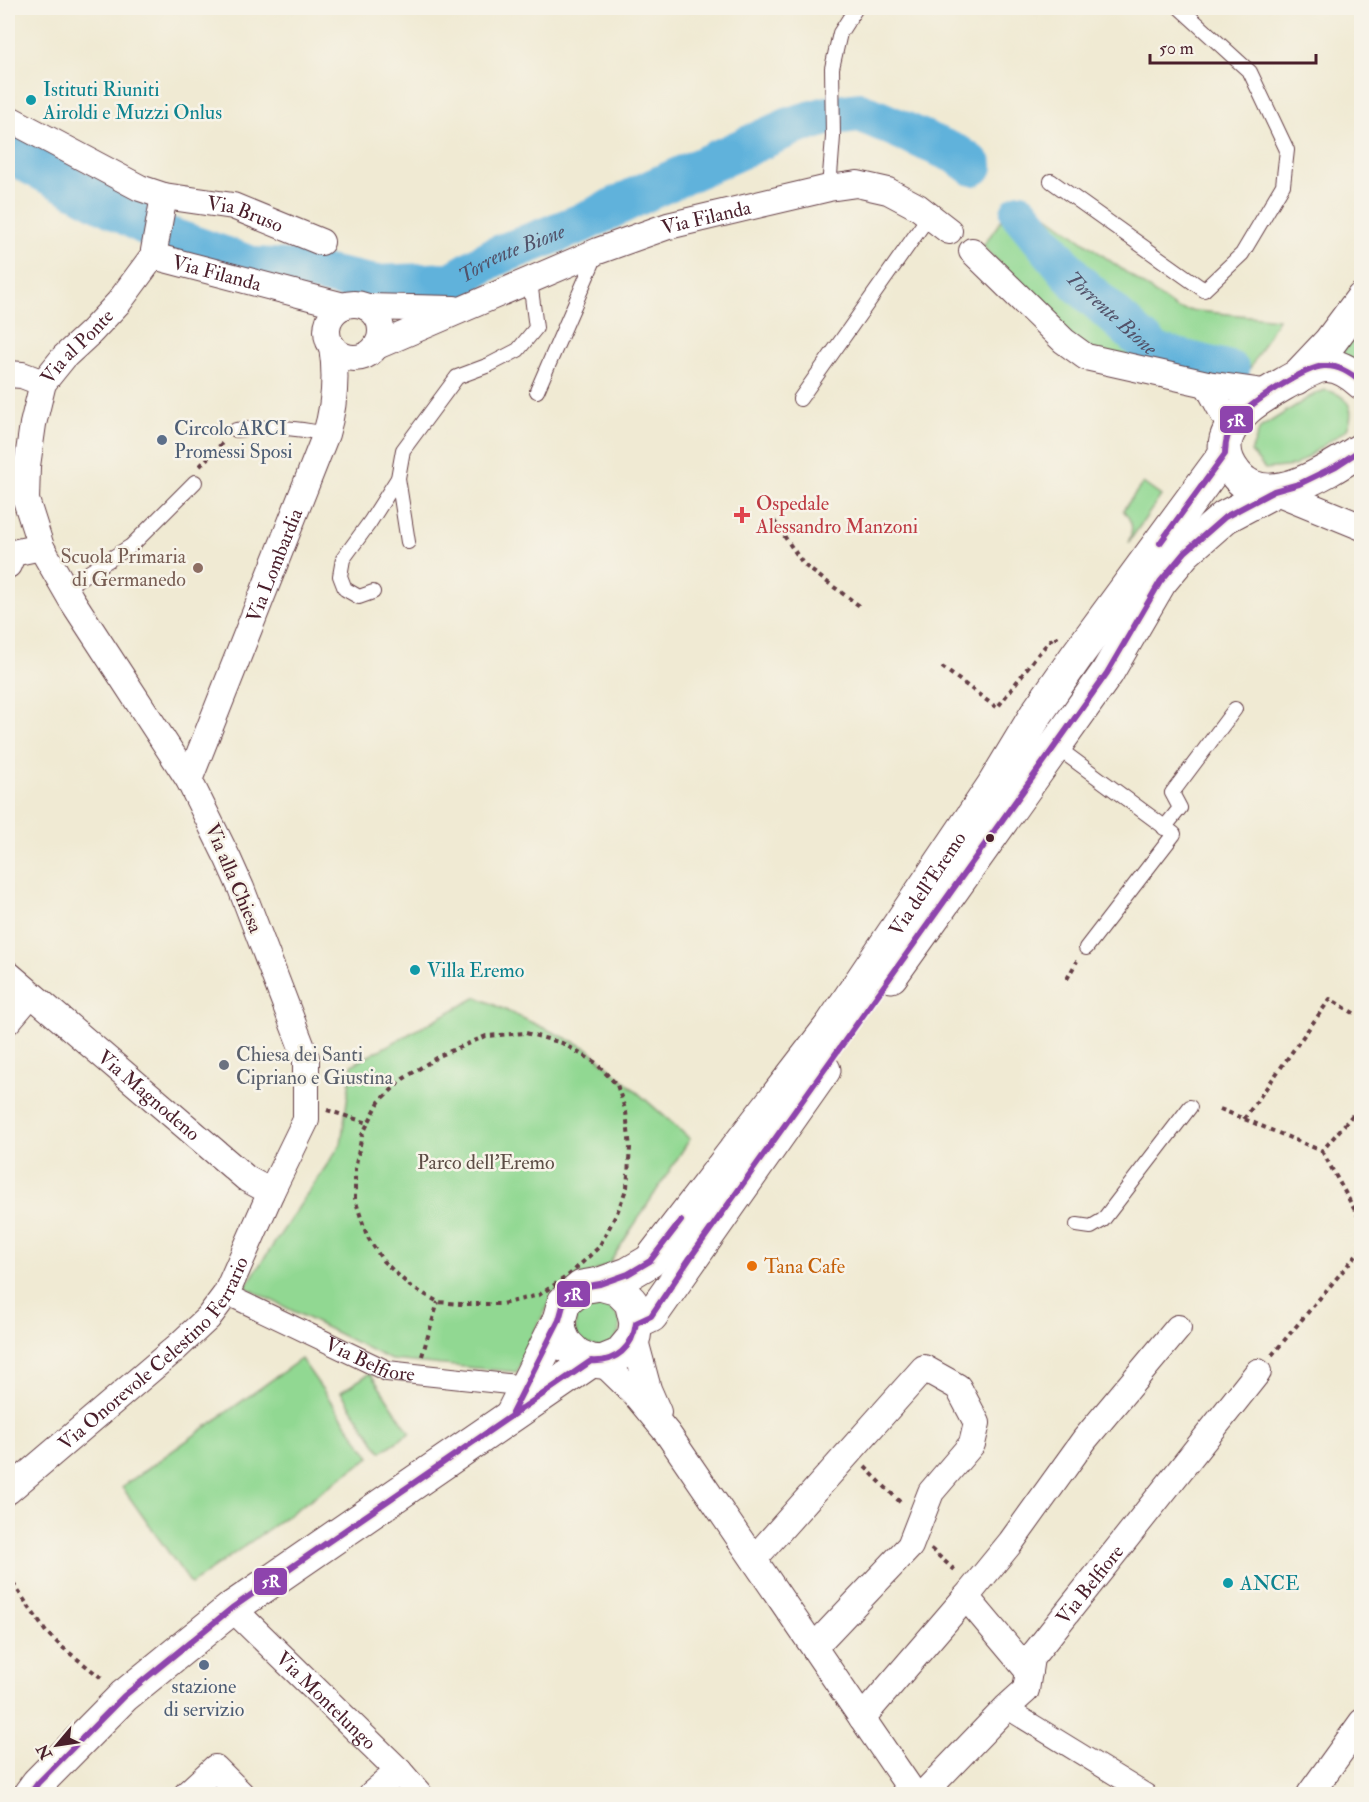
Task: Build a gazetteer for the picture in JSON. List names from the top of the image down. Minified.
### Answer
{"streets":{"main road":["Via dell'Eremo"],"street":["Via Bruso","Via Filanda","Via al Ponte","Via Lombardia","Via alla Chiesa","Via Magnodeno","Via Onorevole Celestino Ferrario","Via Belfiore","Via Montelungo"]},"crossings":[["Via Bruso","Via Filanda"],["Via Filanda","Via al Ponte"],["Via Filanda","Via Lombardia"],["Via al Ponte","Via alla Chiesa"],["Via Lombardia","Via alla Chiesa"],["Via alla Chiesa","Via Magnodeno"],["Via alla Chiesa","Via Onorevole Celestino Ferrario"],["Via dell'Eremo","Via Belfiore"],["Via dell'Eremo","Via Montelungo"],["Via Magnodeno","Via Onorevole Celestino Ferrario"],["Via Onorevole Celestino Ferrario","Via Belfiore"]],"water":["Torrente Bione"],"parks":["Parco dell'Eremo"],"places":{"other":["Istituti Riuniti Airoldi e Muzzi Onlus","Circolo ARCI Promessi Sposi","Scuola Primaria di Germanedo","Villa Eremo","Chiesa dei Santi Cipriano e Giustina","Tana Cafe","ANCE","stazione di servizio"],"health":["Ospedale Alessandro Manzoni"]},"lines":["transit line 5R"],"scale_bar":"50 m","north":"bottom left"}
